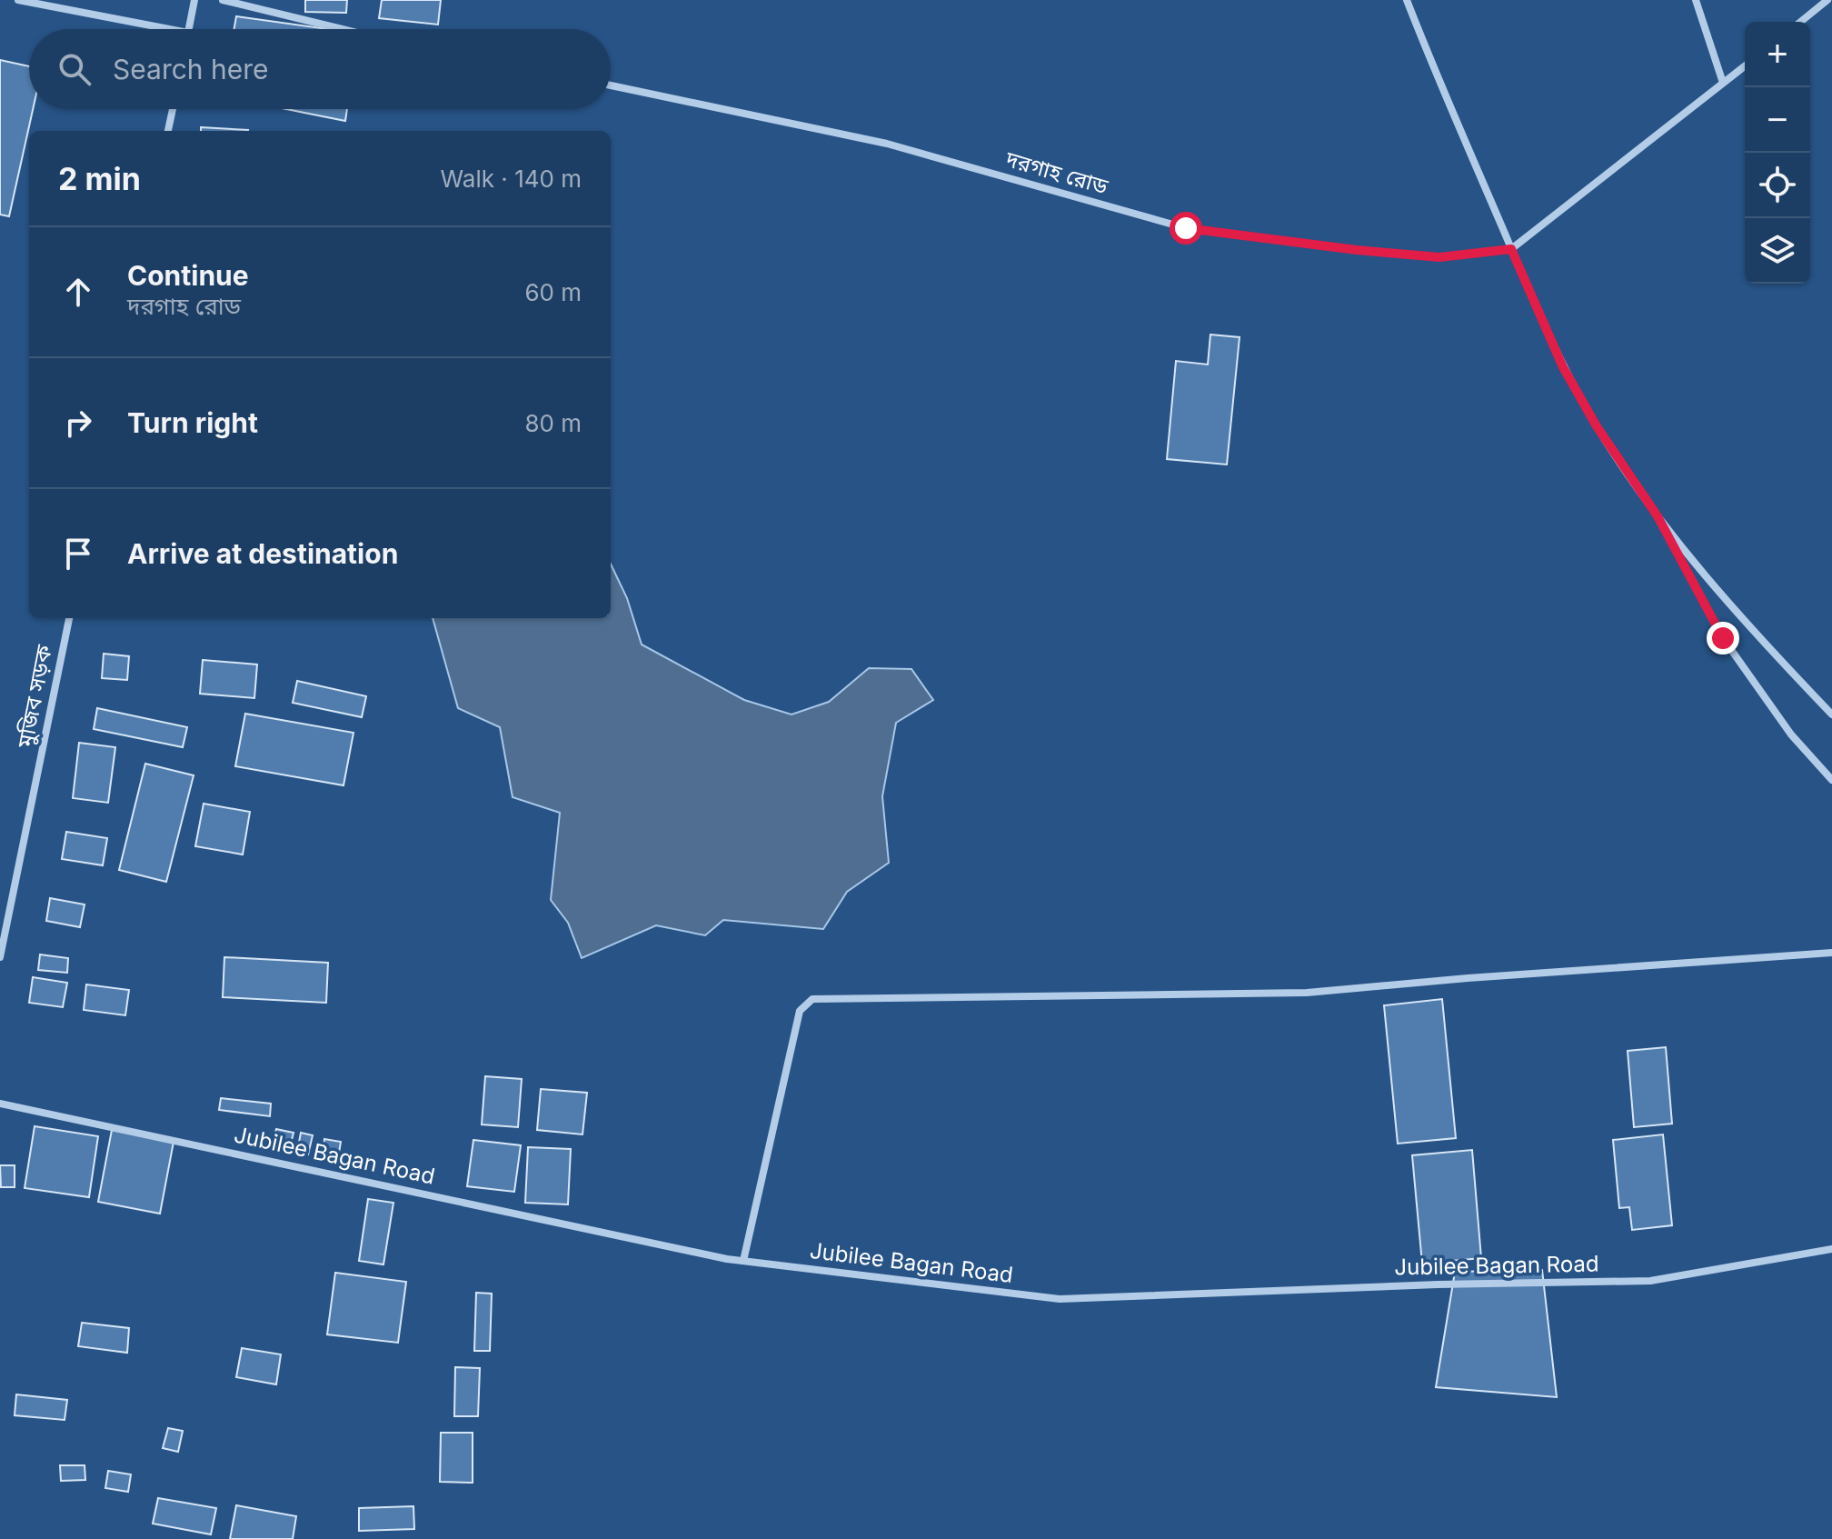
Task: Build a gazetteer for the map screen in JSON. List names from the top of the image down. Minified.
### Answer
{"streets":{"street":["দরগাহ রোড","মুজিব সড়ক","Jubilee Bagan Road"]},"page":{"map_buttons":["+","−"],"search":"Search here","heading":["2 min","Walk · 140 m"],"list":[["Continue","দরগাহ রোড","60 m"],["Turn right","80 m"],"Arrive at destination"]}}
